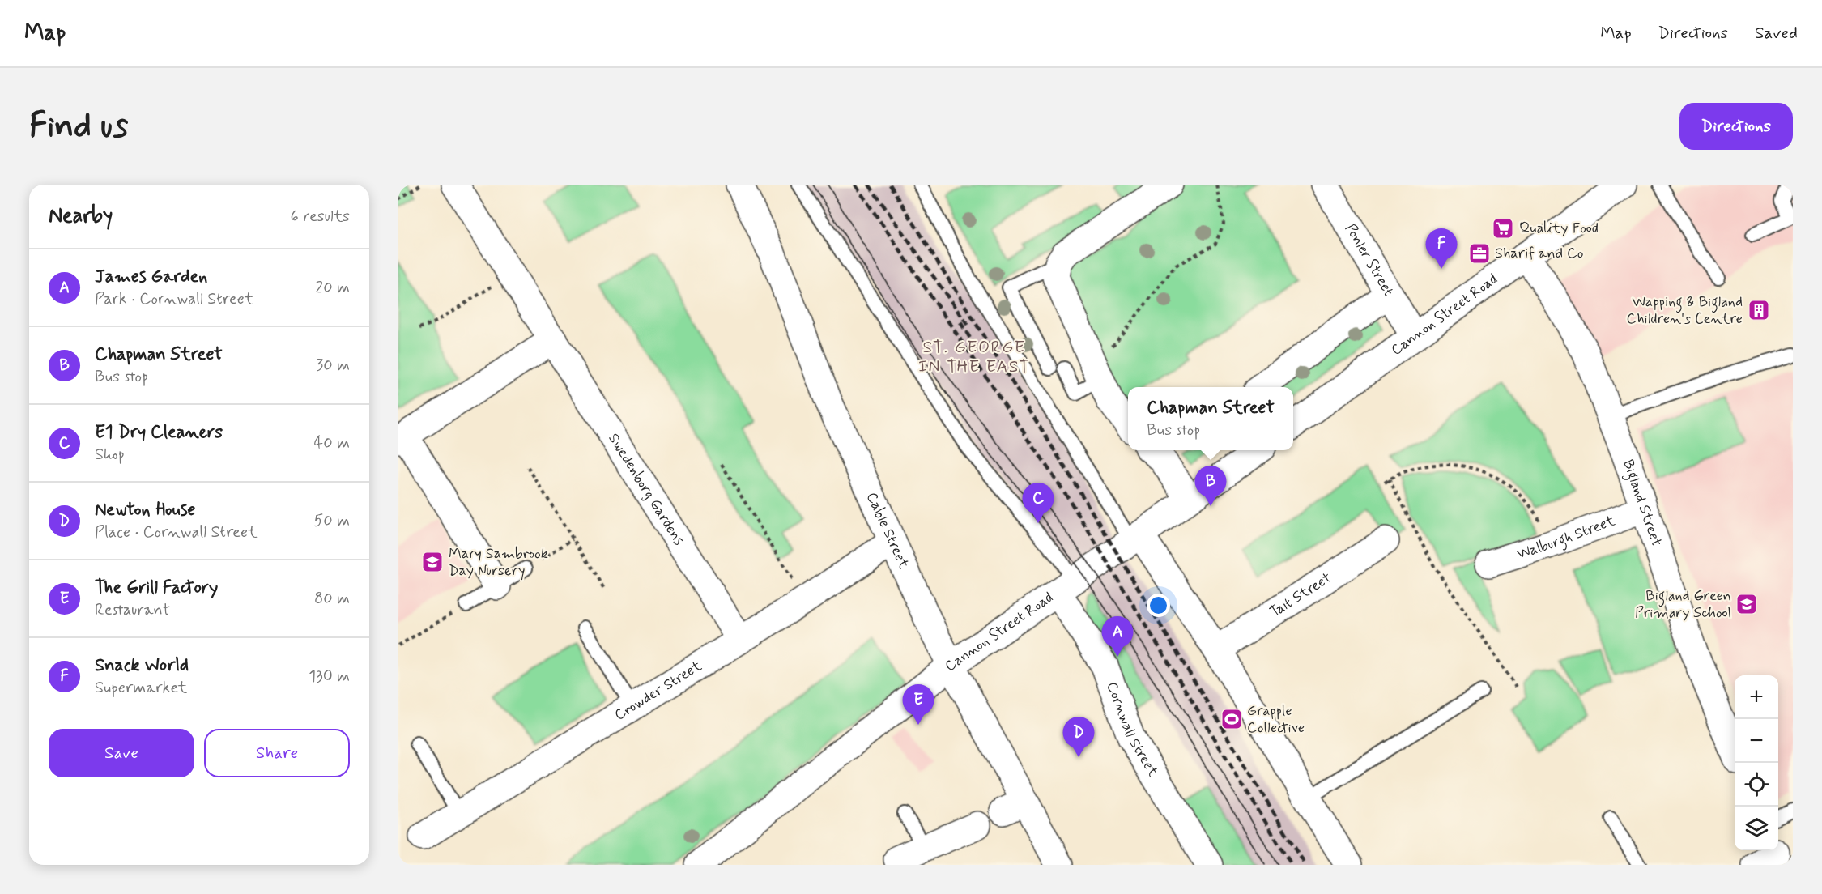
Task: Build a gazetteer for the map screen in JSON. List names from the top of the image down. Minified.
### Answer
{"streets":{"street":["Ponler Street","Cannon Street Road","Swedenborg Gardens","Bigland Street","Cable Street","Walburgh Street","Tait Street","Crowder Street","Cornwall Street"]},"crossings":[["Ponler Street","Cannon Street Road"],["Cannon Street Road","Bigland Street"],["Cannon Street Road","Cable Street"],["Cannon Street Road","Cornwall Street"],["Swedenborg Gardens","Crowder Street"],["Bigland Street","Walburgh Street"],["Cable Street","Crowder Street"]],"districts":["ST. GEORGE IN THE EAST"],"places":{"supermarket":["Quality Food"],"office":["Sharif and Co"],"building":["Wapping & Bigland Children's Centre"],"school or university":["Mary Sambrook Day Nursery","Bigland Green Primary School"],"sports":["Grapple Collective"]},"page":{"header":"Map","nav":["Map","Directions","Saved"],"buttons":["Directions",["Save","Share"]],"title":"Find us","heading":["Nearby","6 results"],"pins":["F","B","C","A","E","D"],"list":[{"mark":"A","name":"James Garden","note":"Park · Cornwall Street","value":"20 m"},{"mark":"B","name":"Chapman Street","note":"Bus stop","value":"30 m"},{"mark":"C","name":"E1 Dry Cleaners","note":"Shop","value":"40 m"},{"mark":"D","name":"Newton House","note":"Place · Cornwall Street","value":"50 m"},{"mark":"E","name":"The Grill Factory","note":"Restaurant","value":"80 m"},{"mark":"F","name":"Snack World","note":"Supermarket","value":"130 m"}],"popup":["Chapman Street","Bus stop"],"map_buttons":["+","−"]}}
